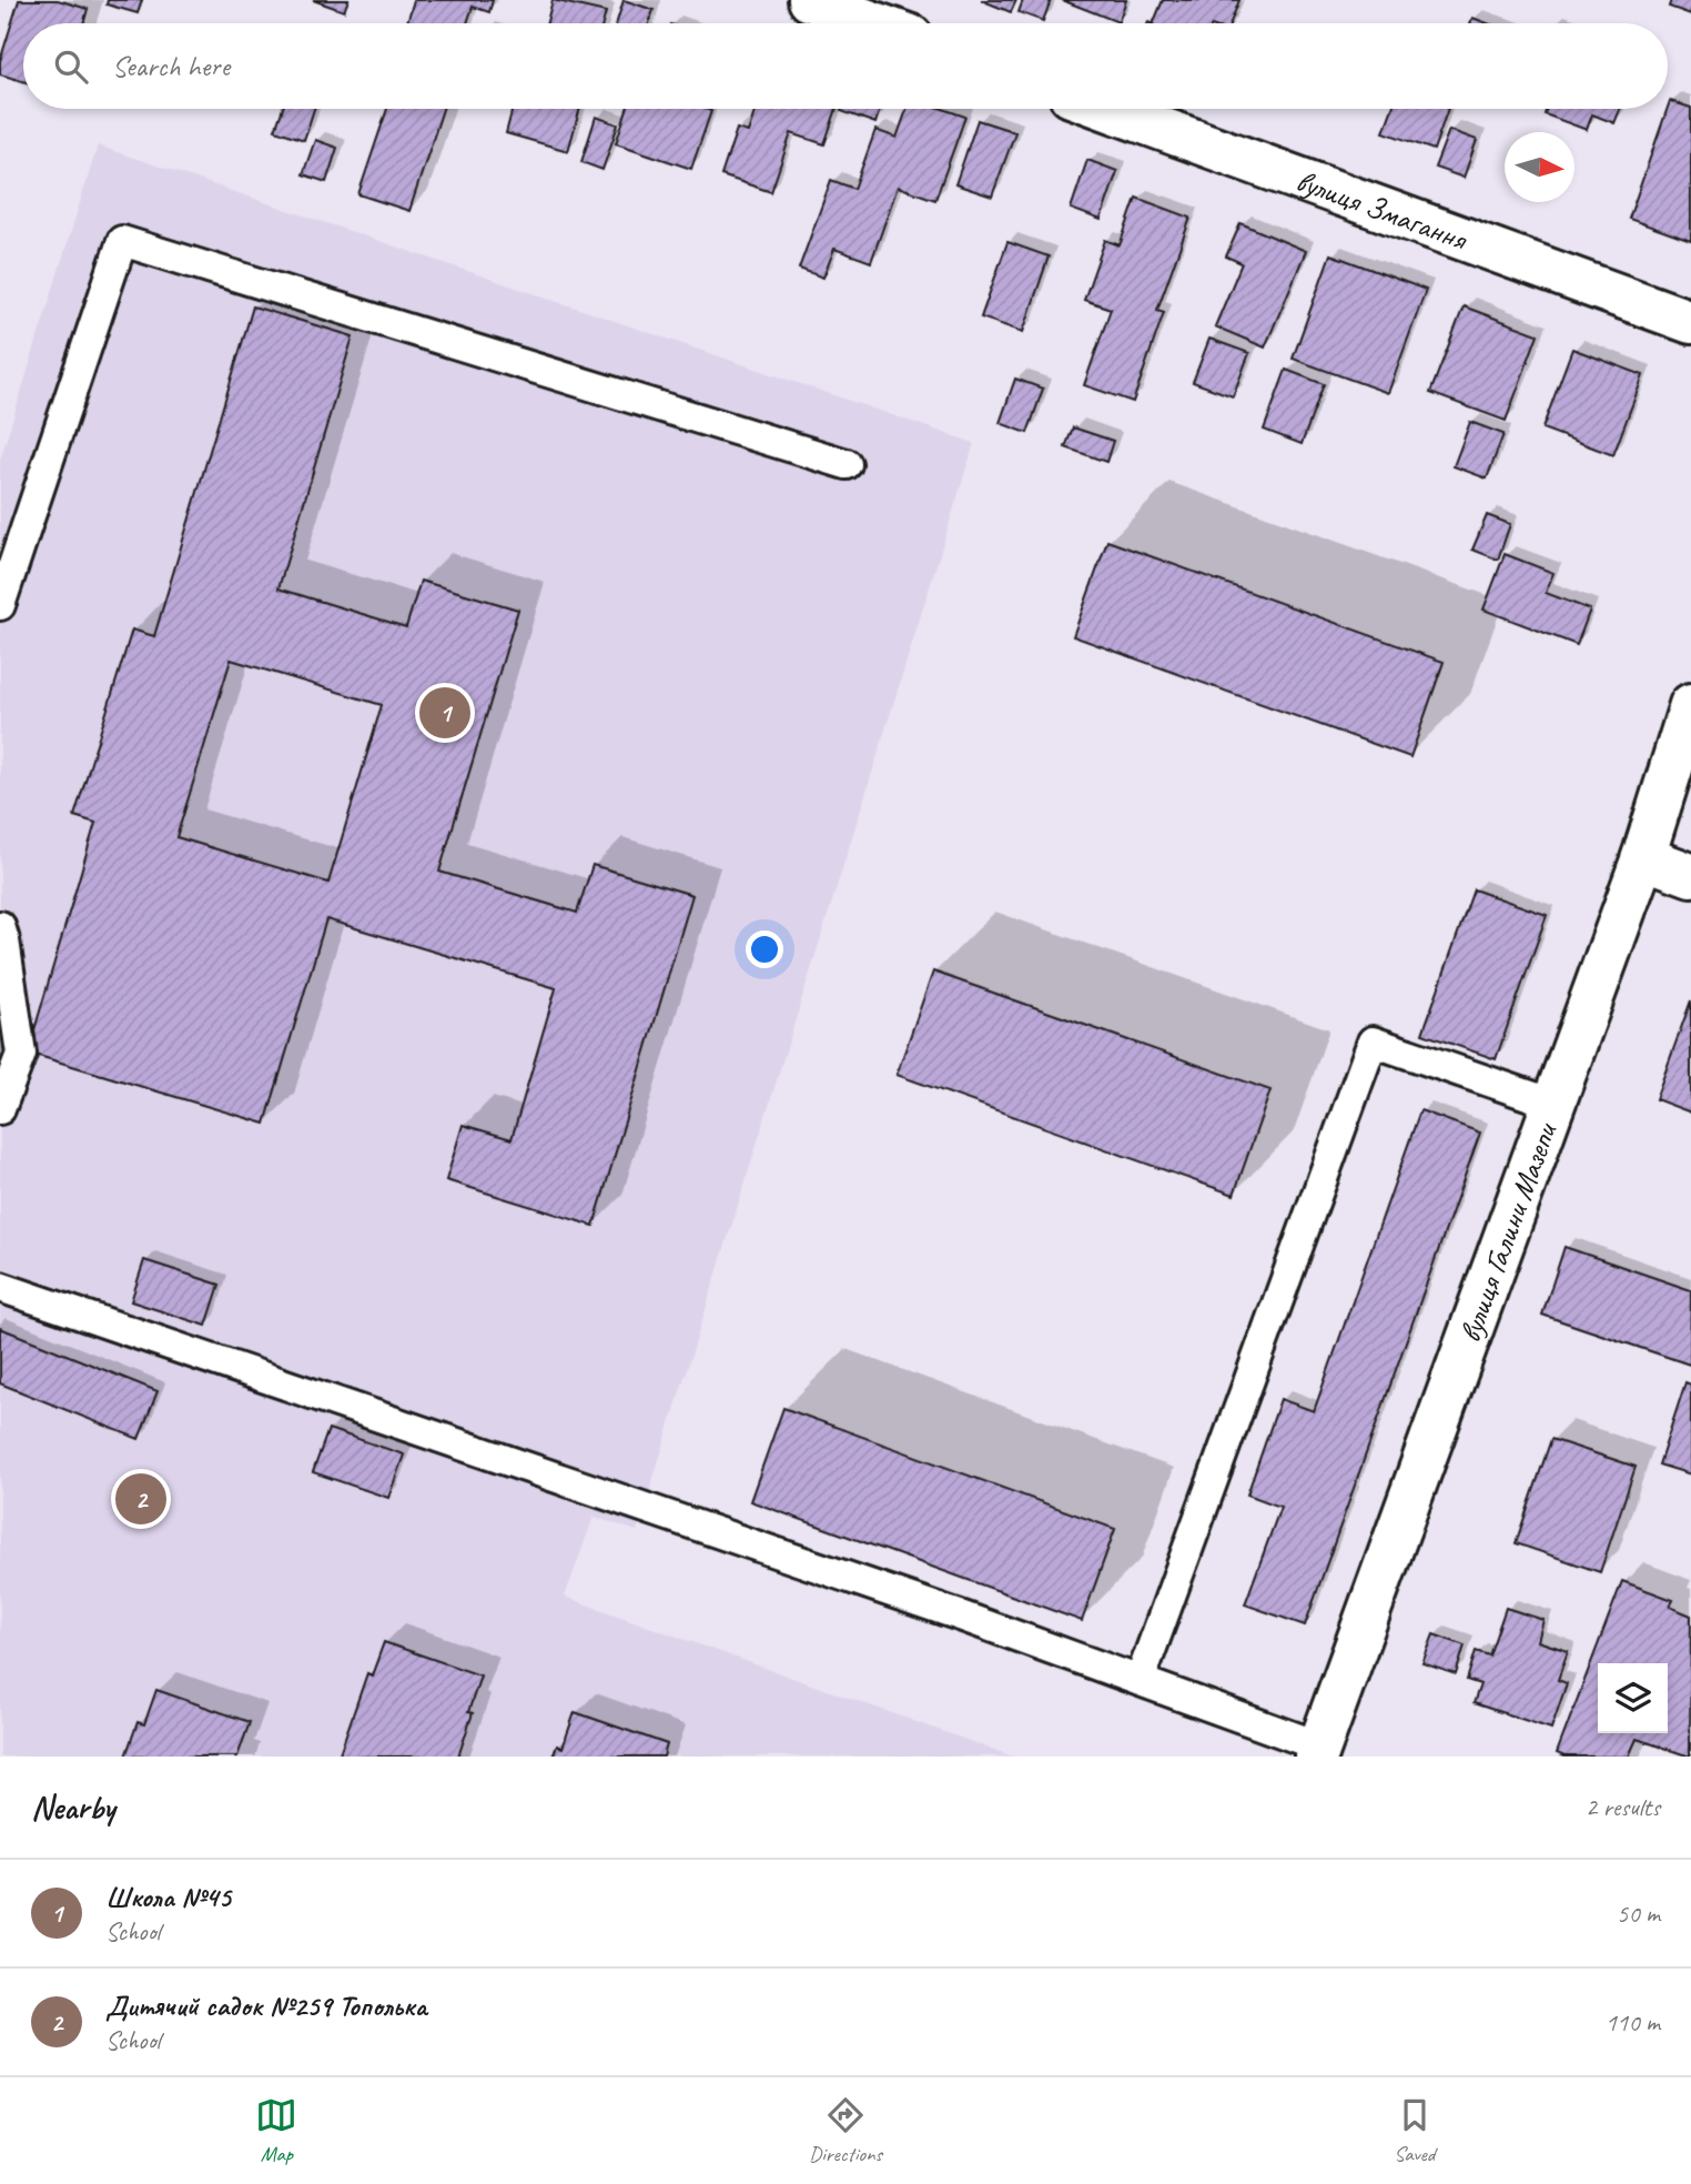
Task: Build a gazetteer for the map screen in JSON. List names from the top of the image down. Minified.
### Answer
{"streets":{"street":["вулиця Змагання","вулиця Галини Мазепи"]},"north":"right","page":{"search":"Search here","pins":["1","2"],"heading":["Nearby","2 results"],"list":[{"mark":"1","name":"Школа №45","note":"School","value":"50 m"},{"mark":"2","name":"Дитячий садок №259 Тополька","note":"School","value":"110 m"}],"nav":["Map","Directions","Saved"]}}
